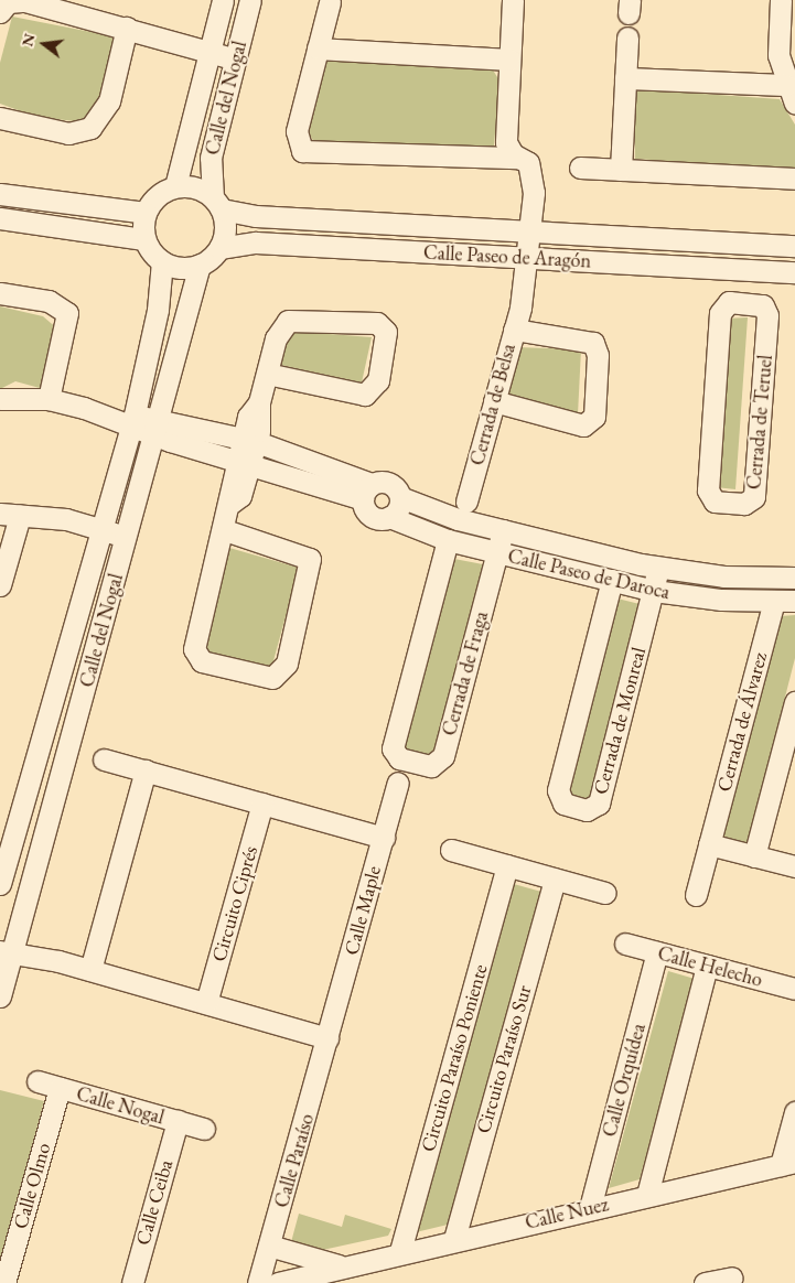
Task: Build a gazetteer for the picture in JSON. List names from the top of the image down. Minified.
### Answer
{"streets":{"street":["Calle del Nogal","Calle Paseo de Aragón","Cerrada de Belsa","Cerrada de Teruel","Calle Paseo de Daroca","Cerrada de Fraga","Cerrada de Monreal","Cerrada de Álvarez","Circuito Ciprés","Calle Maple","Calle Helecho","Circuito Paraíso Poniente","Circuito Paraíso Sur","Calle Orquídea","Calle Nogal","Calle Paraíso","Calle Olmo","Calle Ceiba","Calle Nuez"]},"crossings":[["Calle del Nogal","Calle Paseo de Aragón"],["Calle Paseo de Aragón","Cerrada de Belsa"],["Calle Paseo de Daroca","Cerrada de Fraga"],["Calle Paseo de Daroca","Cerrada de Monreal"],["Calle Paseo de Daroca","Cerrada de Álvarez"],["Calle Maple","Calle Paraíso"],["Calle Helecho","Calle Orquídea"],["Circuito Paraíso Poniente","Calle Nuez"],["Circuito Paraíso Sur","Calle Nuez"],["Calle Orquídea","Calle Nuez"],["Calle Nogal","Calle Olmo"],["Calle Nogal","Calle Ceiba"],["Calle Paraíso","Calle Nuez"]],"north":"left"}
